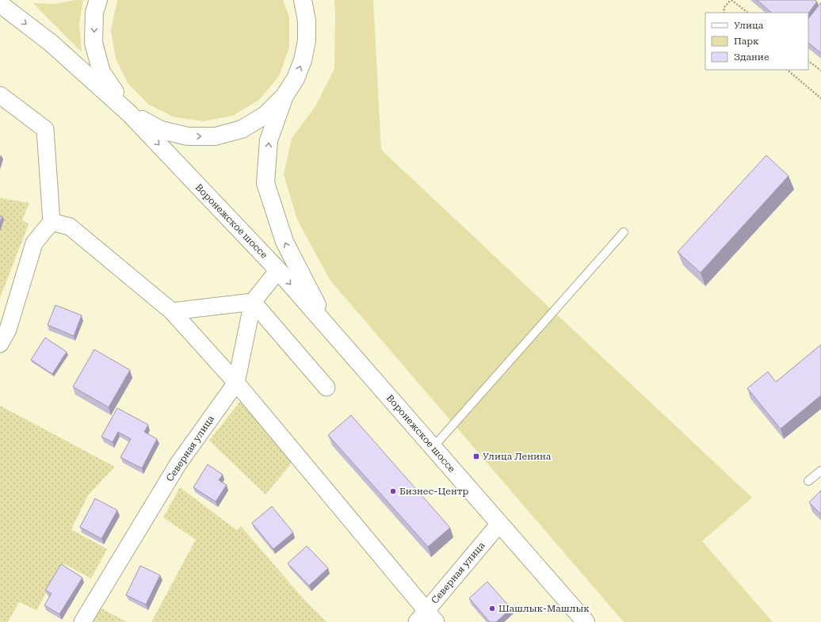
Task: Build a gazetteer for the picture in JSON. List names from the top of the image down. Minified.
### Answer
{"streets":{"main road":["Воронежское шоссе"],"street":["Северная улица"]},"crossings":[["Воронежское шоссе","Северная улица"]],"places":{"transit":["Улица Ленина"],"other":["Бизнес-Центр","Шашлык-Машлык"]},"legend":["Улица","Парк","Здание"]}
